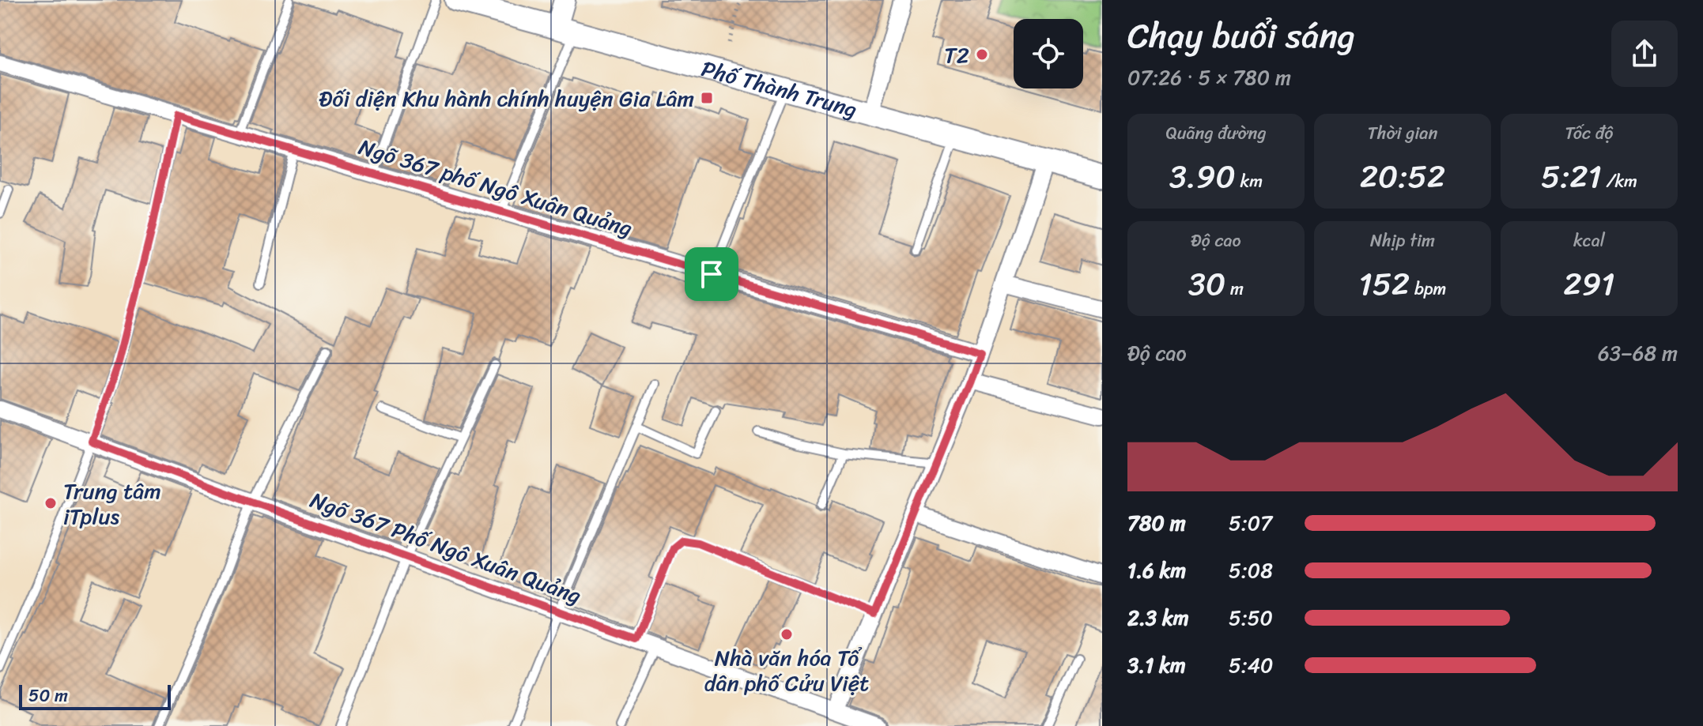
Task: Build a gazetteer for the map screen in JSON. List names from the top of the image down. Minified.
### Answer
{"streets":{"main road":["Phố Thành Trung"],"street":["Ngõ 367 phố Ngô Xuân Quảng","Ngõ 367 Phố Ngô Xuân Quảng"]},"places":{"other":["T2","Trung tâm iTplus","Nhà văn hóa Tổ dân phố Cửu Việt"],"transit":["Đối diện Khu hành chính huyện Gia Lâm"]},"scale_bar":"50 m","page":{"heading":["Chạy buổi sáng","07:26 · 5 × 780 m"],"stats":[["Quãng đường","3.90 km"],["Thời gian","20:52"],["Tốc độ","5:21 /km"],["Độ cao","30 m"],["Nhịp tim","152 bpm"],["kcal","291"]],"chart":["Độ cao","63–68 m"],"list":[{"name":"780 m","note":"5:07"},{"name":"1.6 km","note":"5:08"},{"name":"2.3 km","note":"5:50"},{"name":"3.1 km","note":"5:40"}],"scale":"50 m"}}
